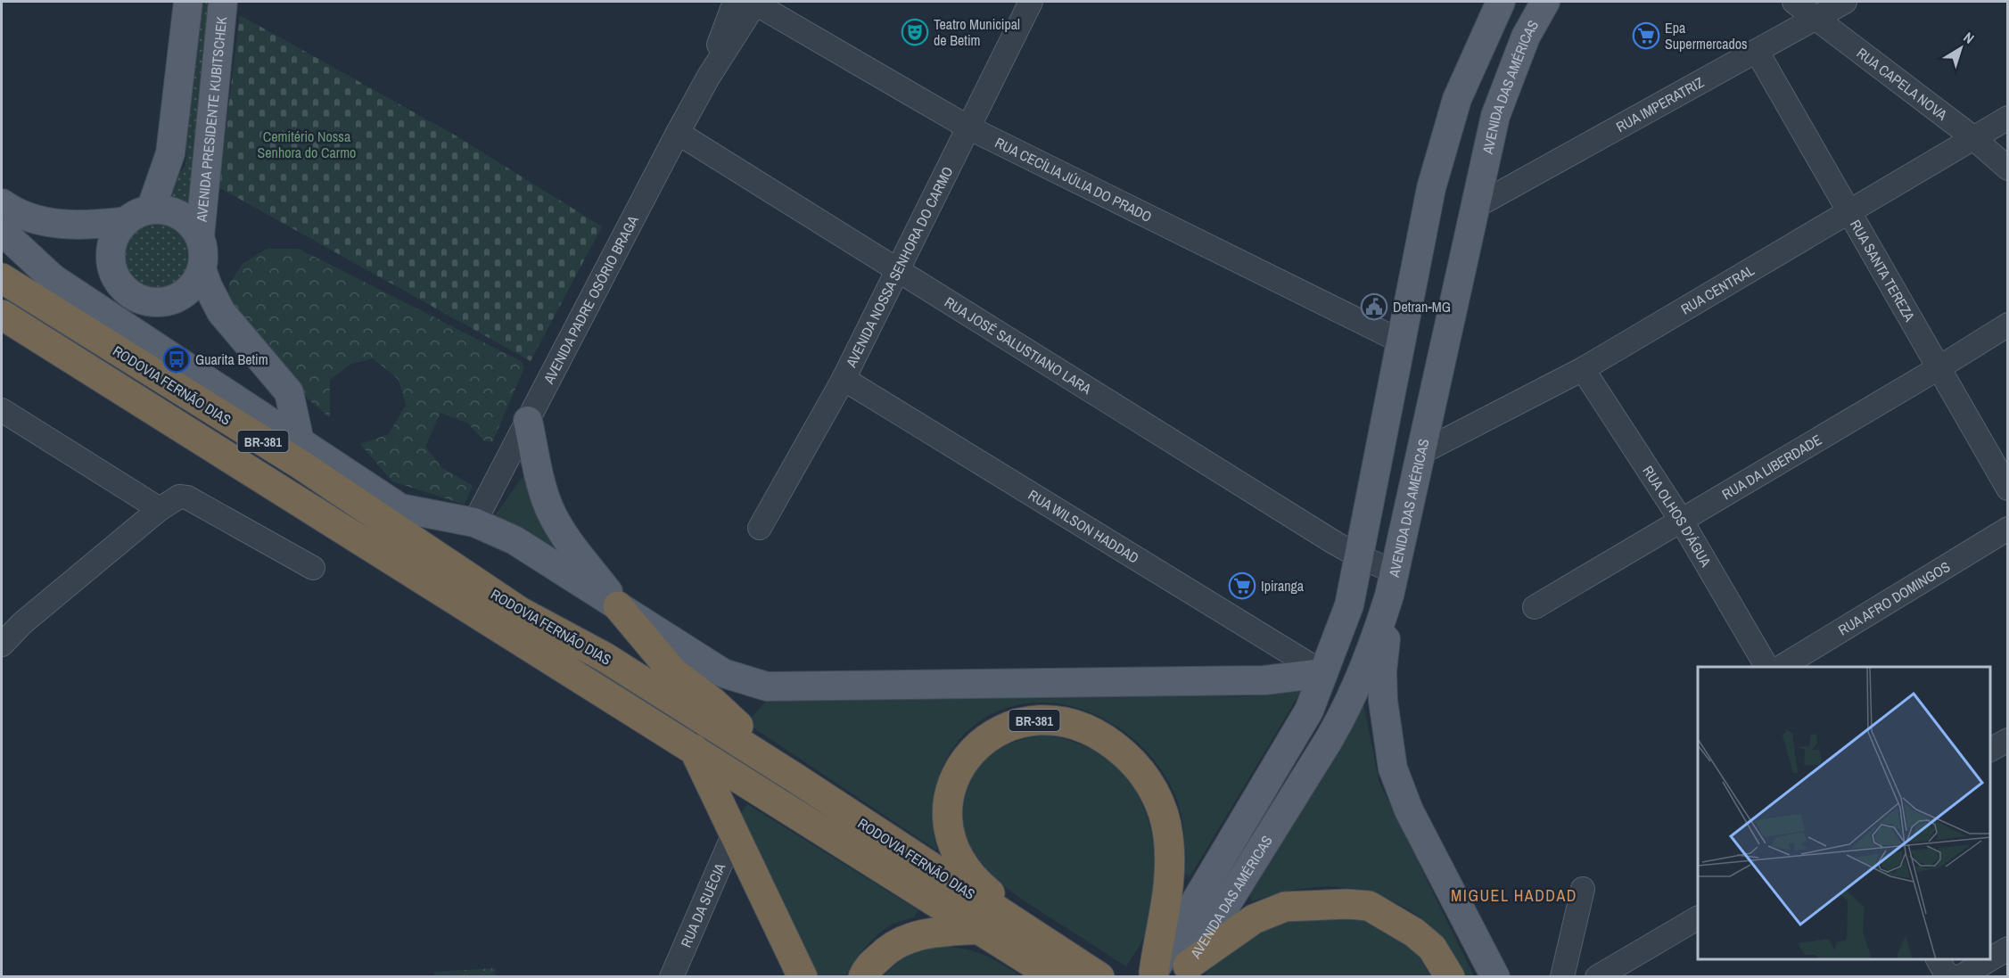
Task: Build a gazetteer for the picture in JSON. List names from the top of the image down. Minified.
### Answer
{"streets":{"highway":["RODOVIA FERNÃO DIAS","BR-381"],"main road":["AVENIDA DAS AMÉRICAS","AVENIDA PRESIDENTE KUBITSCHEK"],"street":["RUA CAPELA NOVA","RUA IMPERATRIZ","RUA CECÍLIA JÚLIA DO PRADO","AVENIDA NOSSA SENHORA DO CARMO","RUA SANTA TEREZA","RUA CENTRAL","AVENIDA PADRE OSÓRIO BRAGA","RUA JOSÉ SALUSTIANO LARA","RUA DA LIBERDADE","RUA OLHOS D'ÁGUA","RUA WILSON HADDAD","RUA AFRO DOMINGOS","RUA DA SUÉCIA"]},"crossings":[["RUA CAPELA NOVA","RUA IMPERATRIZ"],["RUA CAPELA NOVA","RUA CENTRAL"],["AVENIDA DAS AMÉRICAS","RUA IMPERATRIZ"],["AVENIDA DAS AMÉRICAS","RUA CECÍLIA JÚLIA DO PRADO"],["AVENIDA DAS AMÉRICAS","RUA CENTRAL"],["AVENIDA DAS AMÉRICAS","RUA JOSÉ SALUSTIANO LARA"],["AVENIDA DAS AMÉRICAS","BR-381"],["AVENIDA DAS AMÉRICAS","RUA WILSON HADDAD"],["RUA IMPERATRIZ","RUA SANTA TEREZA"],["RUA CECÍLIA JÚLIA DO PRADO","AVENIDA NOSSA SENHORA DO CARMO"],["RUA CECÍLIA JÚLIA DO PRADO","AVENIDA PADRE OSÓRIO BRAGA"],["AVENIDA NOSSA SENHORA DO CARMO","RUA JOSÉ SALUSTIANO LARA"],["AVENIDA NOSSA SENHORA DO CARMO","RUA WILSON HADDAD"],["RUA SANTA TEREZA","RUA CENTRAL"],["RUA SANTA TEREZA","RUA DA LIBERDADE"],["RUA CENTRAL","RUA OLHOS D'ÁGUA"],["AVENIDA PADRE OSÓRIO BRAGA","RUA JOSÉ SALUSTIANO LARA"],["RODOVIA FERNÃO DIAS","BR-381"],["RUA DA LIBERDADE","RUA OLHOS D'ÁGUA"]],"districts":["MIGUEL HADDAD"],"parks":["Cemitério Nossa Senhora do Carmo"],"places":{"theatre":["Teatro Municipal de Betim"],"supermarket":["Epa Supermercados","Ipiranga"],"public building":["Detran-MG"],"bus stop":["Guarita Betim"]},"north":"top right"}
